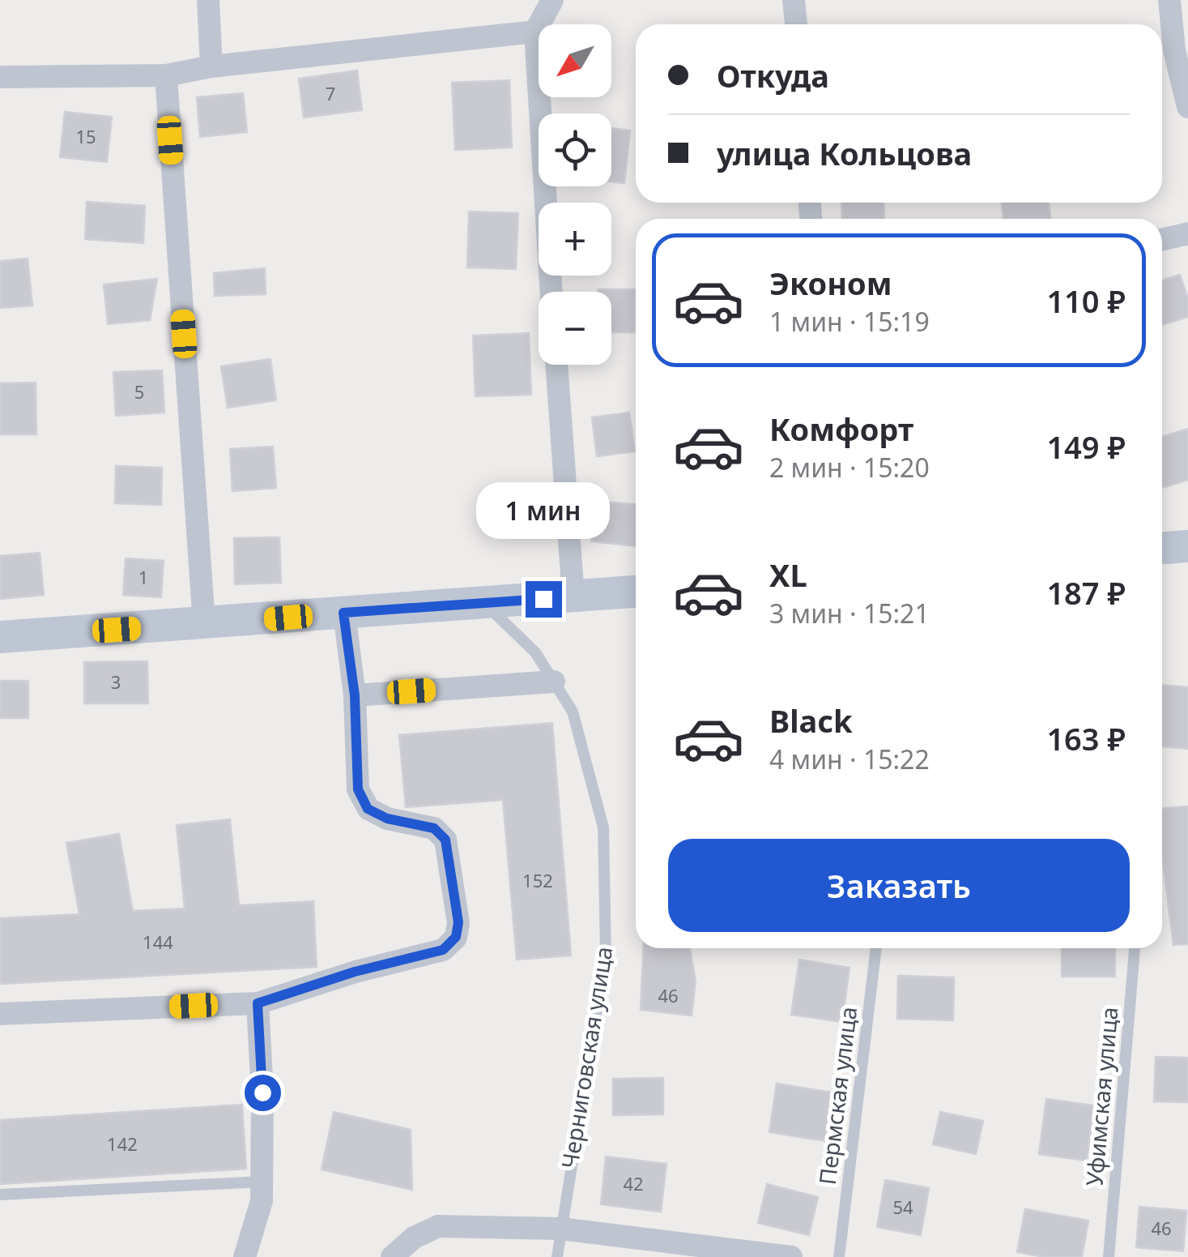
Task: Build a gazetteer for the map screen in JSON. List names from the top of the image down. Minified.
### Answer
{"streets":{"lane":["Черниговская улица","Пермская улица","Уфимская улица"]},"house_numbers":["7","15","5","1","3","152","144","46","142","42","54","46"],"north":"bottom left","page":{"map_buttons":["+","−"],"banner":["Откуда","улица Кольцова"],"list":[{"name":"Эконом","note":"1 мин · 15:19","value":"110 ₽"},{"name":"Комфорт","note":"2 мин · 15:20","value":"149 ₽"},{"name":"XL","note":"3 мин · 15:21","value":"187 ₽"},{"name":"Black","note":"4 мин · 15:22","value":"163 ₽"}],"bubble":"1 мин","buttons":"Заказать"}}
